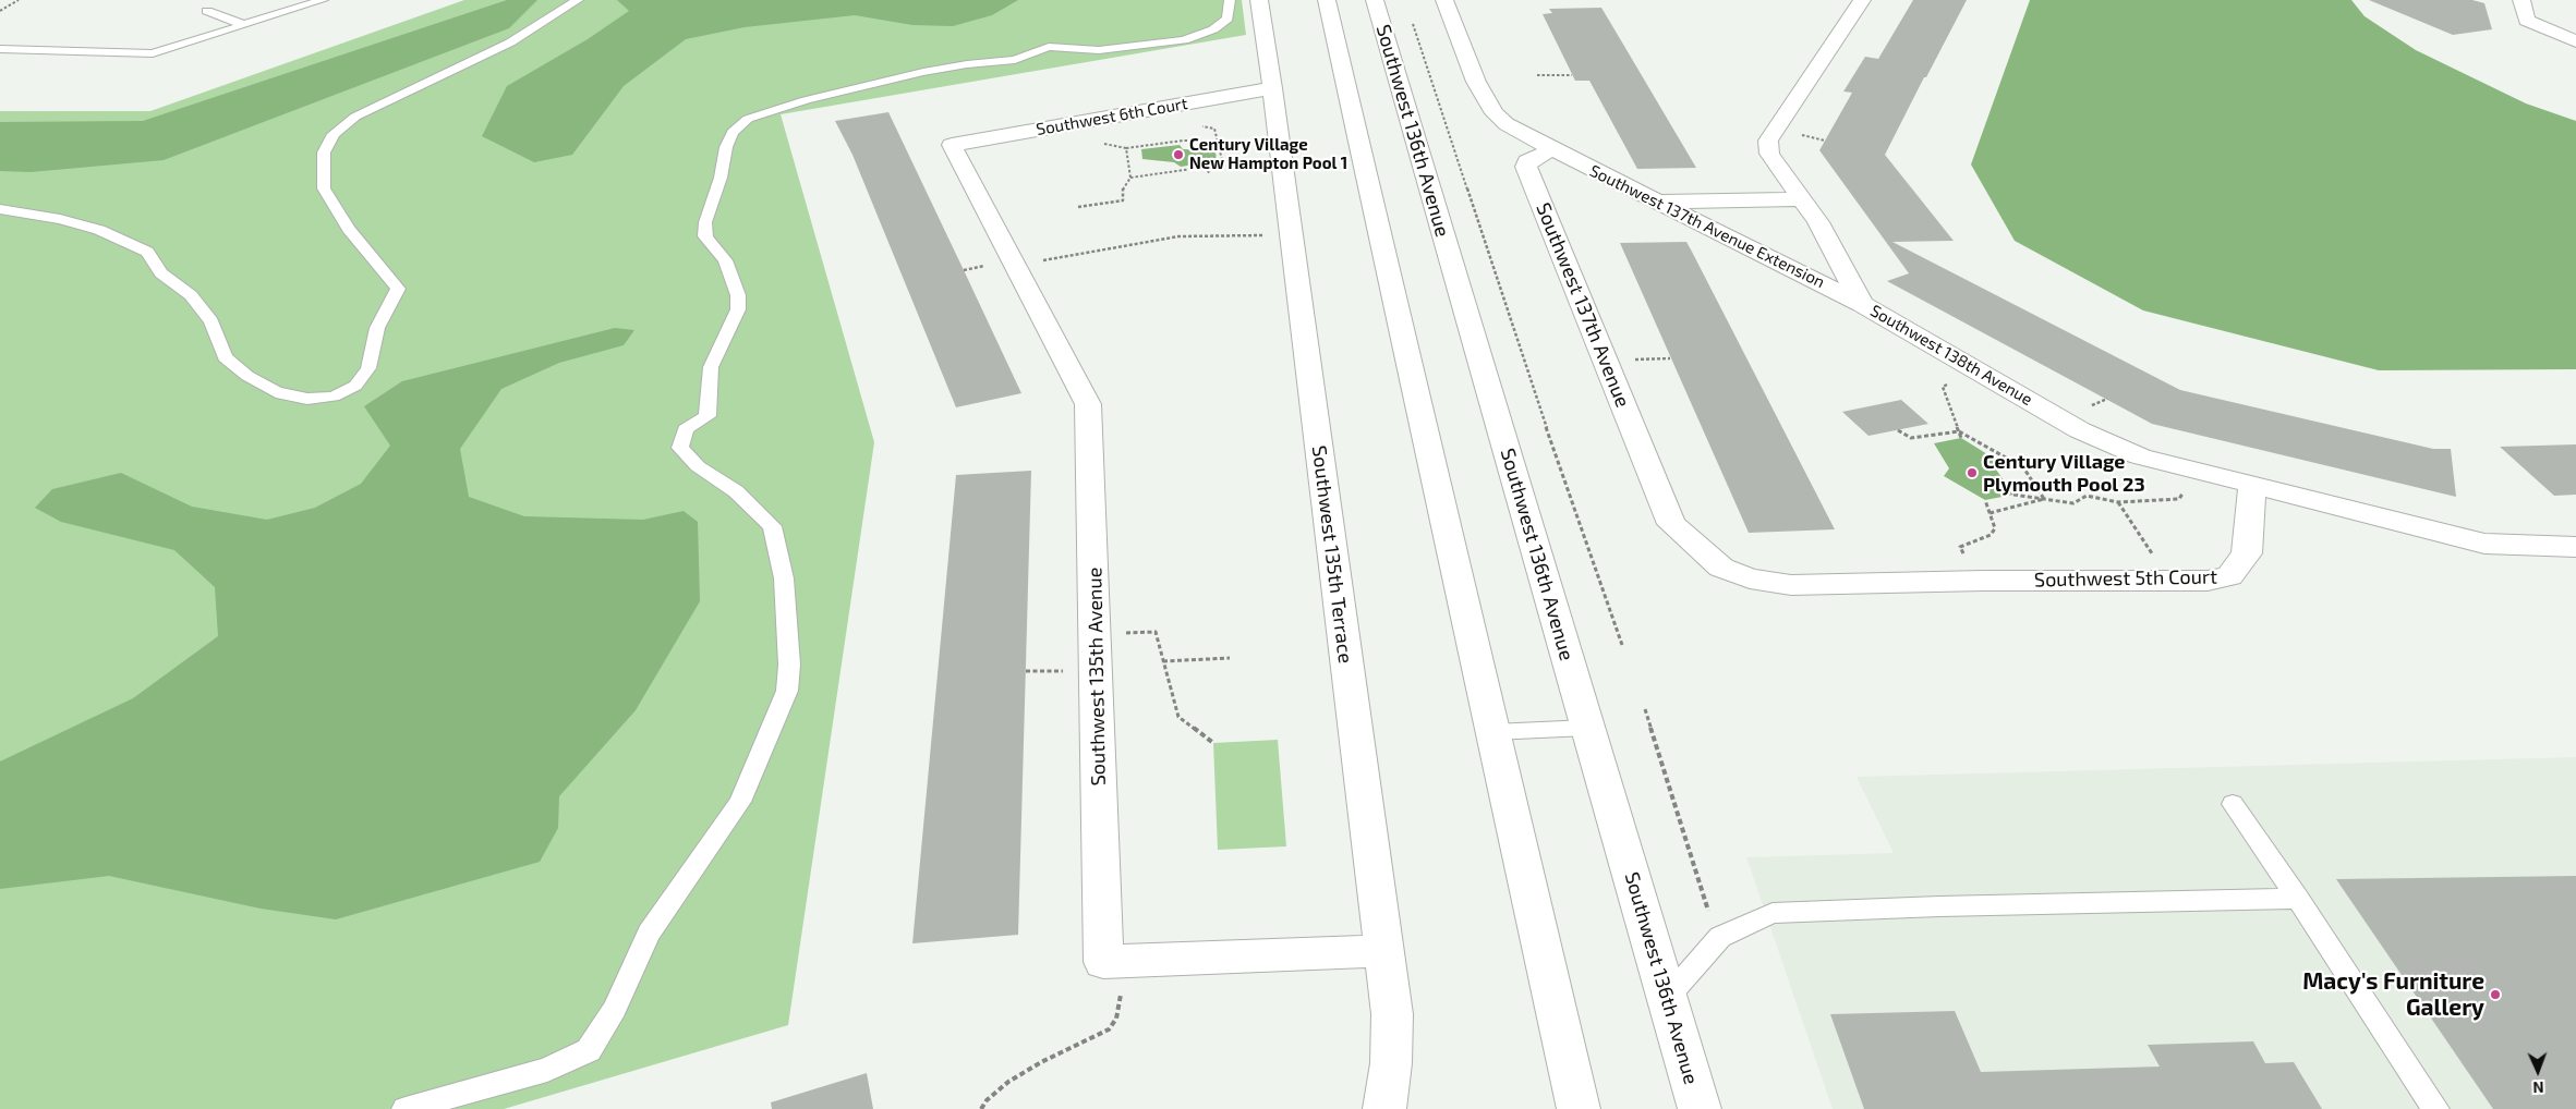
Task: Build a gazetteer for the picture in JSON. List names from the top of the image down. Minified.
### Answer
{"streets":{"street":["Southwest 6th Court","Southwest 136th Avenue","Southwest 137th Avenue Extension","Southwest 137th Avenue","Southwest 138th Avenue","Southwest 135th Terrace","Southwest 5th Court","Southwest 135th Avenue"]},"crossings":[["Southwest 6th Court","Southwest 135th Terrace"],["Southwest 6th Court","Southwest 135th Avenue"],["Southwest 137th Avenue Extension","Southwest 137th Avenue"],["Southwest 137th Avenue Extension","Southwest 138th Avenue"],["Southwest 137th Avenue","Southwest 5th Court"],["Southwest 138th Avenue","Southwest 5th Court"],["Southwest 135th Terrace","Southwest 135th Avenue"]],"places":["Century Village New Hampton Pool 1","Century Village Plymouth Pool 23","Macy's Furniture Gallery"],"north":"bottom"}
